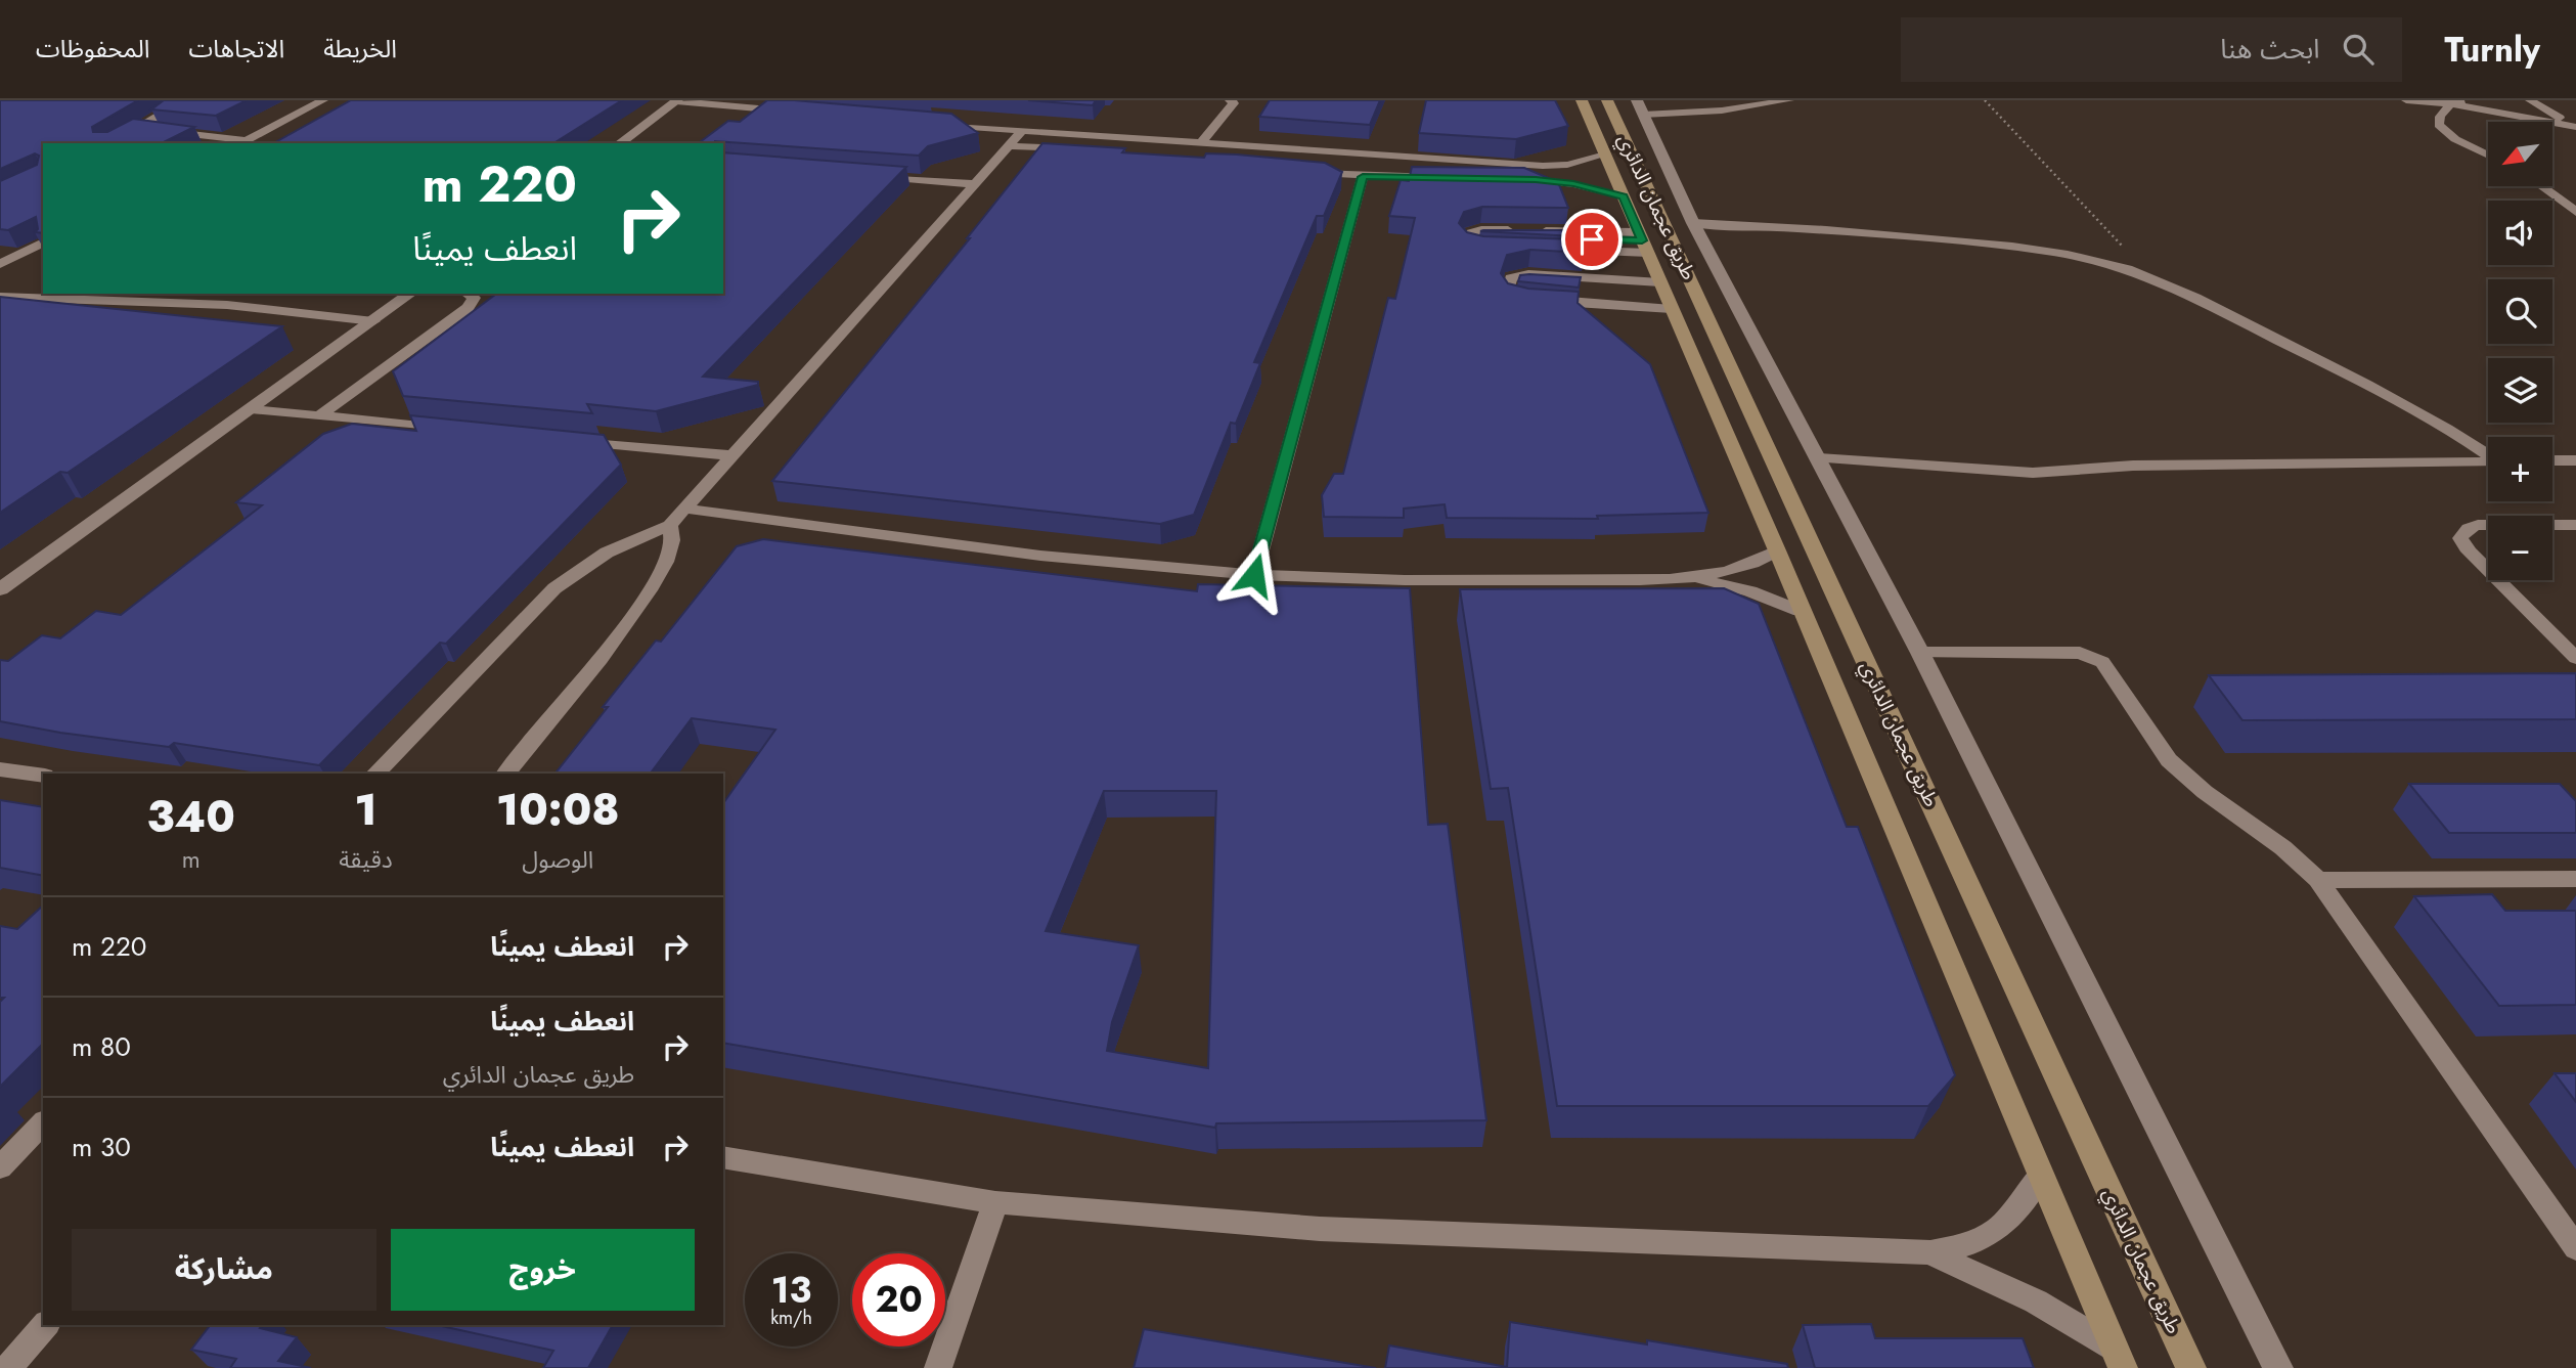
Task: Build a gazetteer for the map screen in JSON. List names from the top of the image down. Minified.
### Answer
{"streets":{"main road":["طريق عجمان الدائري"]},"north":"bottom left","page":{"header":"Turnly","search":"ابحث هنا","nav":["الخريطة","الاتجاهات","المحفوظات"],"map_buttons":["+","−"],"turn":["220 m","انعطف يمينًا"],"eta":["10:08","الوصول","1","دقيقة","340","m"],"list":[{"name":"انعطف يمينًا","value":"220 m"},{"name":"انعطف يمينًا","note":"طريق عجمان الدائري","value":"80 m"},{"name":"انعطف يمينًا","value":"30 m"}],"buttons":["خروج","مشاركة"],"speed":"13 km/h","limit":"20"}}
